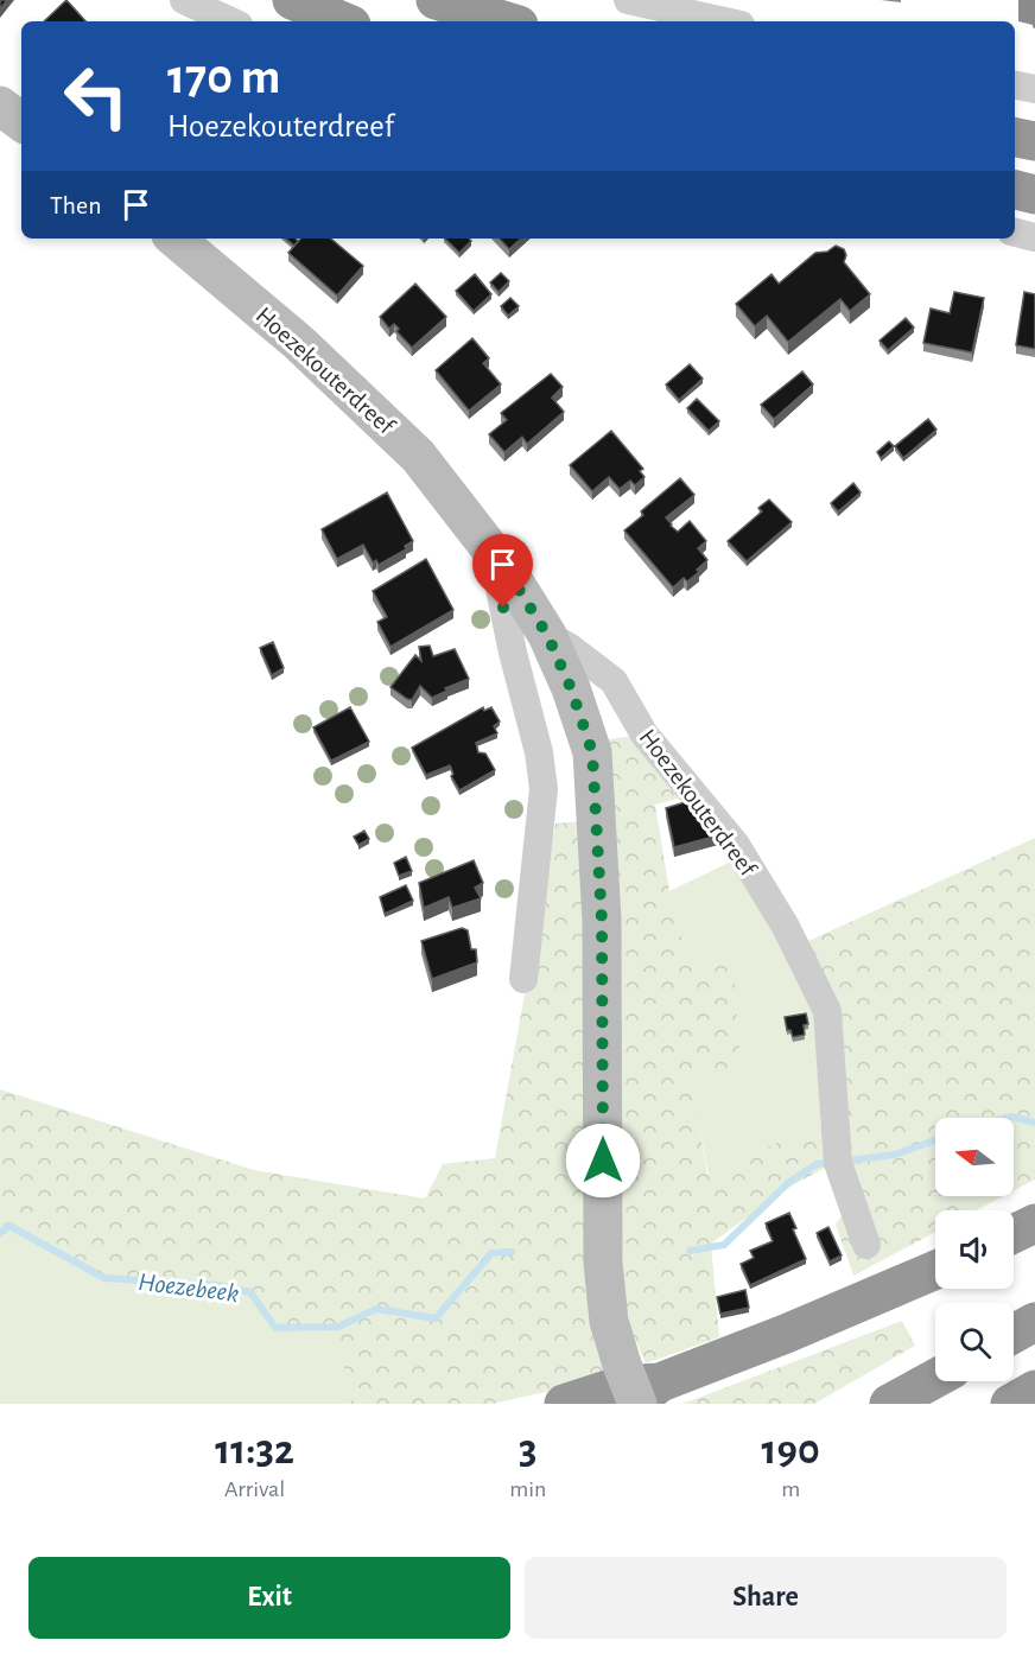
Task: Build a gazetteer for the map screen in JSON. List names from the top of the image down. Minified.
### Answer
{"streets":{"street":["Hoezekouterdreef"]},"water":["Hoezebeek"],"north":"left","page":{"turn":["170 m","Hoezekouterdreef"],"then":"Then","eta":["11:32","Arrival","3","min","190","m"],"buttons":["Exit","Share"]}}
